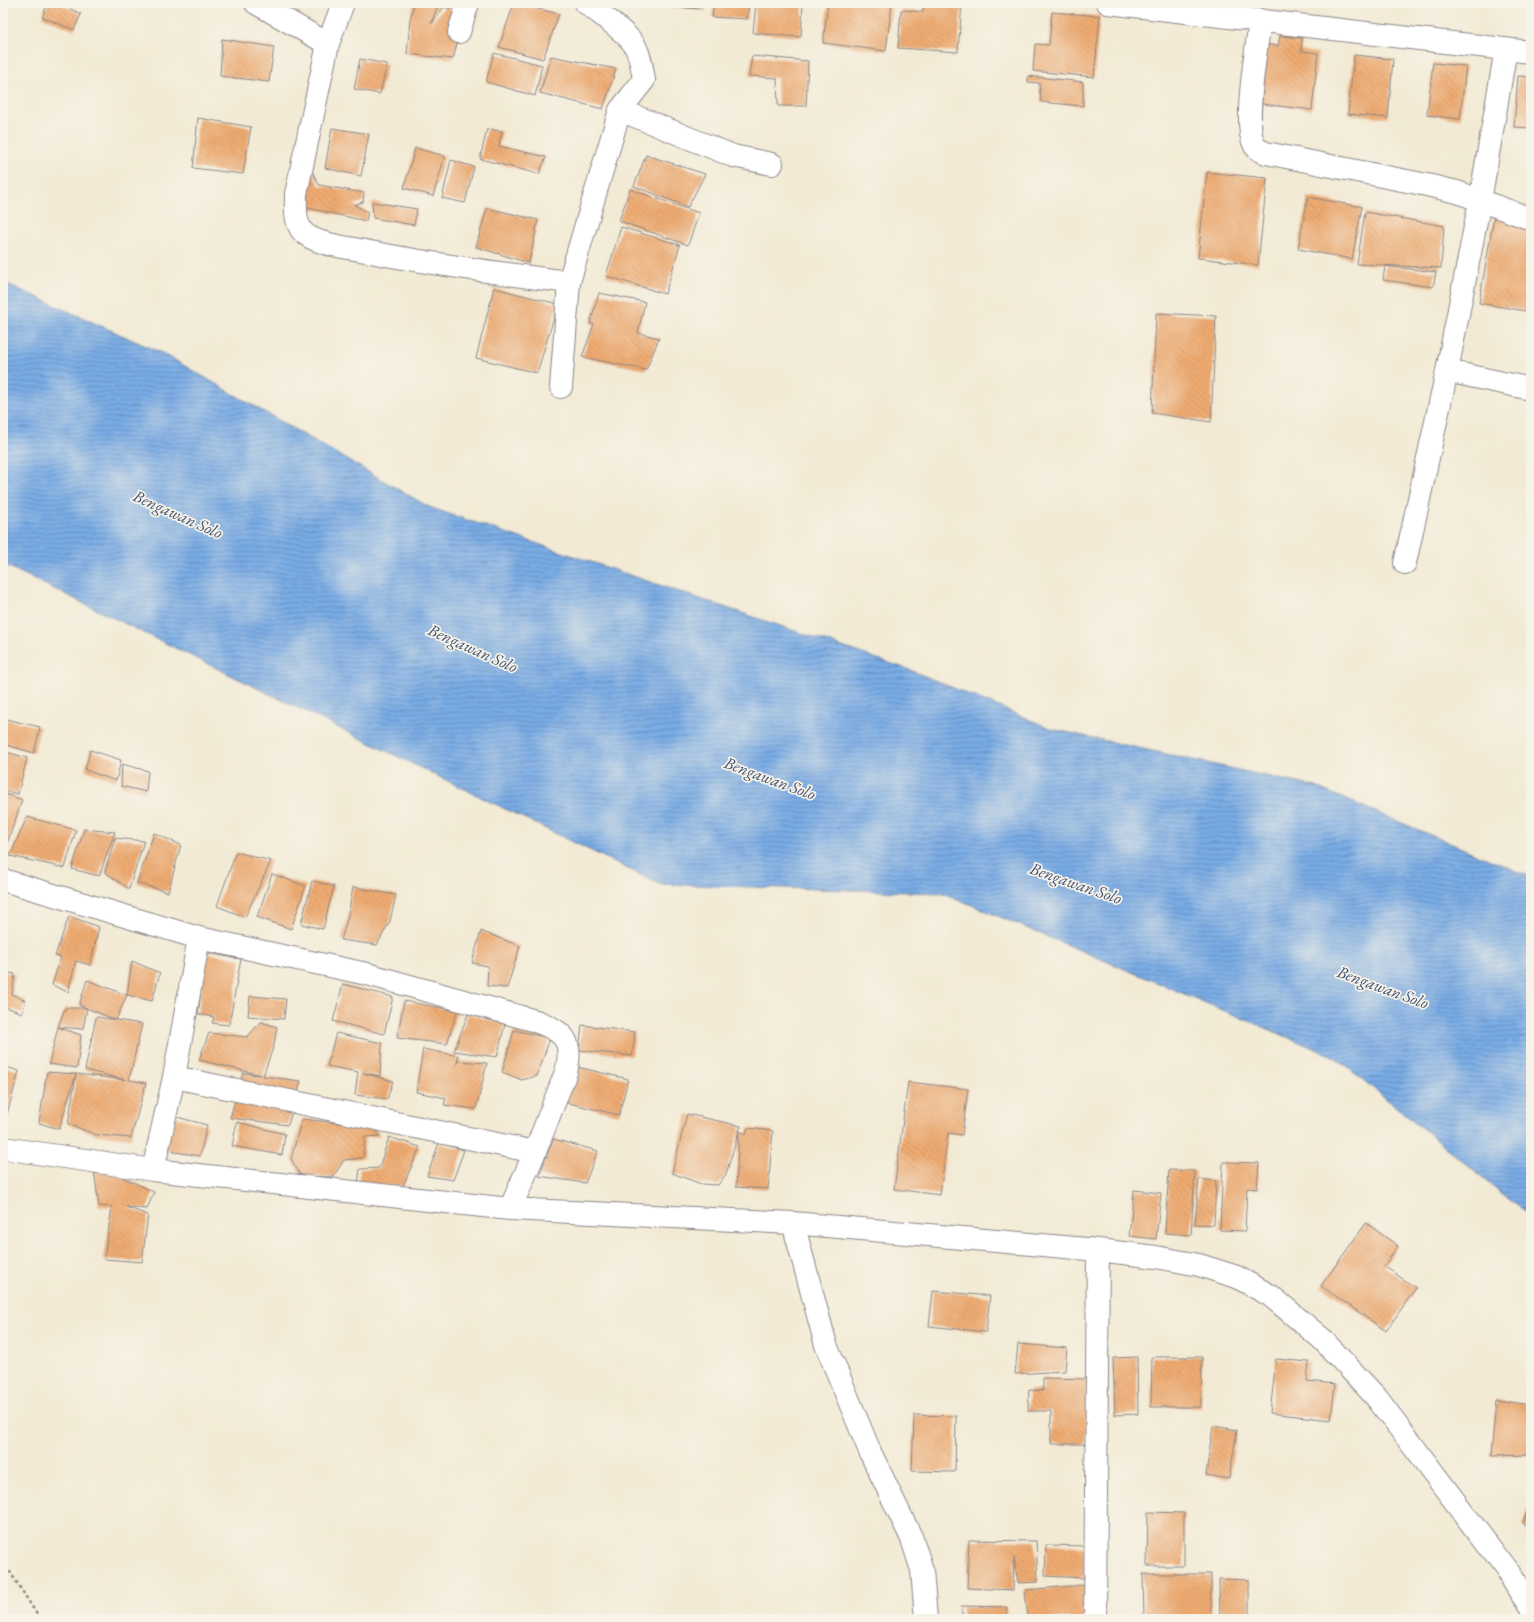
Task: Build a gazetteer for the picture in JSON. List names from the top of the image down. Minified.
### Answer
{"water":["Bengawan Solo"]}
